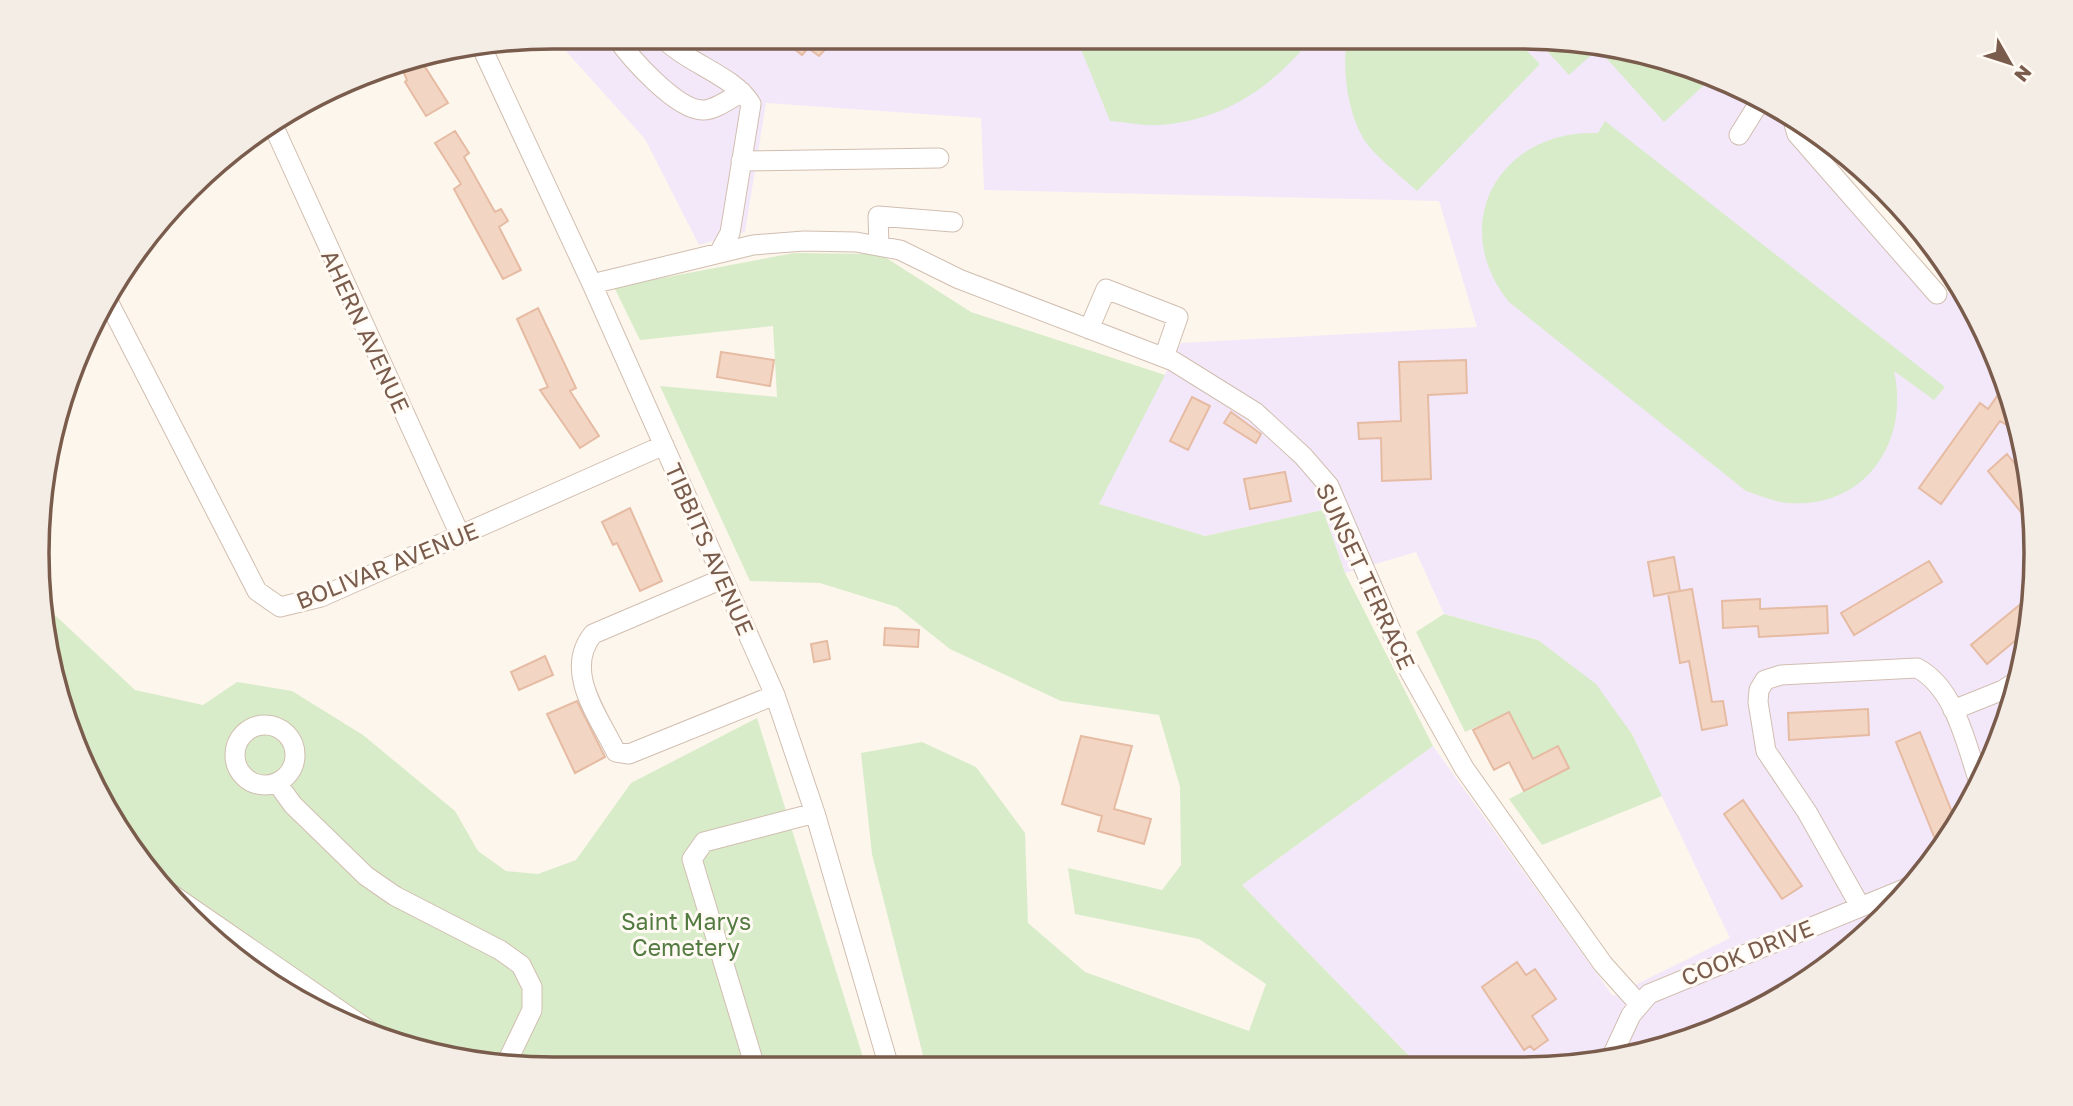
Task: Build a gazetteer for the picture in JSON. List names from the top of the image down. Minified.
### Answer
{"streets":{"street":["AHERN AVENUE","TIBBITS AVENUE","BOLIVAR AVENUE","SUNSET TERRACE","COOK DRIVE"]},"crossings":[["AHERN AVENUE","BOLIVAR AVENUE"],["TIBBITS AVENUE","BOLIVAR AVENUE"],["TIBBITS AVENUE","SUNSET TERRACE"],["SUNSET TERRACE","COOK DRIVE"]],"parks":["Saint Marys Cemetery"],"north":"bottom right"}
